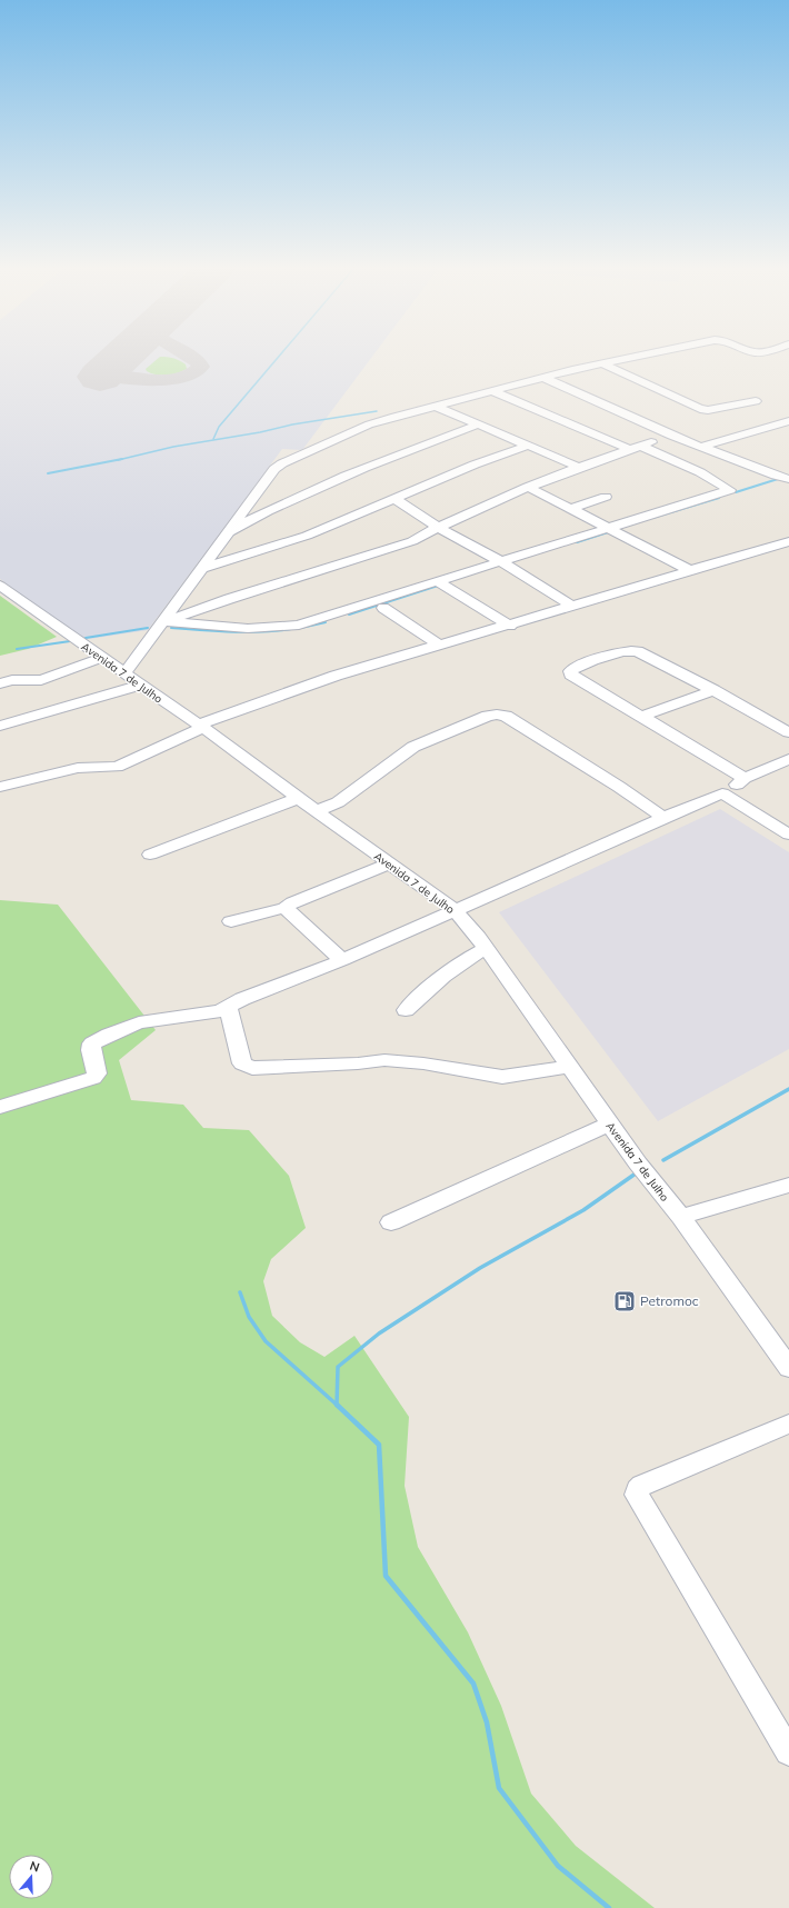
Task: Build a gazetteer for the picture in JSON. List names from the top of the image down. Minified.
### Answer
{"streets":{"street":["Avenida 7 de Julho"]},"places":{"fuel station":["Petromoc"]},"north":"top"}
